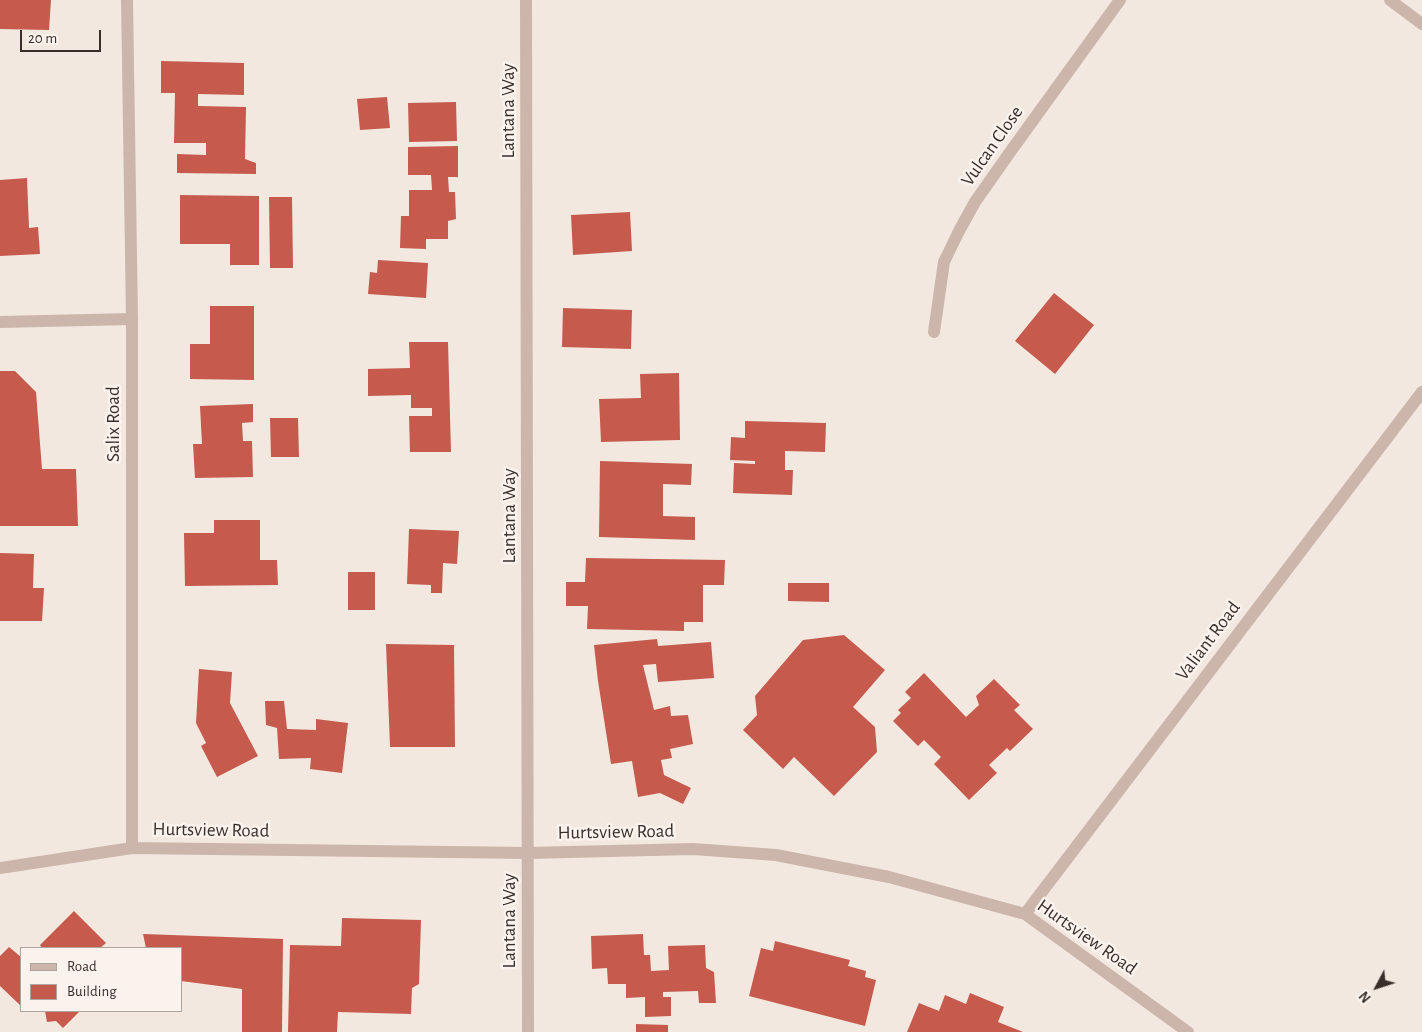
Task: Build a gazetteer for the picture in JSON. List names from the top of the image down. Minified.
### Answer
{"streets":{"street":["Lantana Way","Vulcan Close","Salix Road","Valiant Road","Hurtsview Road"]},"crossings":[["Lantana Way","Hurtsview Road"],["Salix Road","Hurtsview Road"],["Valiant Road","Hurtsview Road"]],"legend":["Road","Building"],"scale_bar":"20 m","north":"bottom left"}
